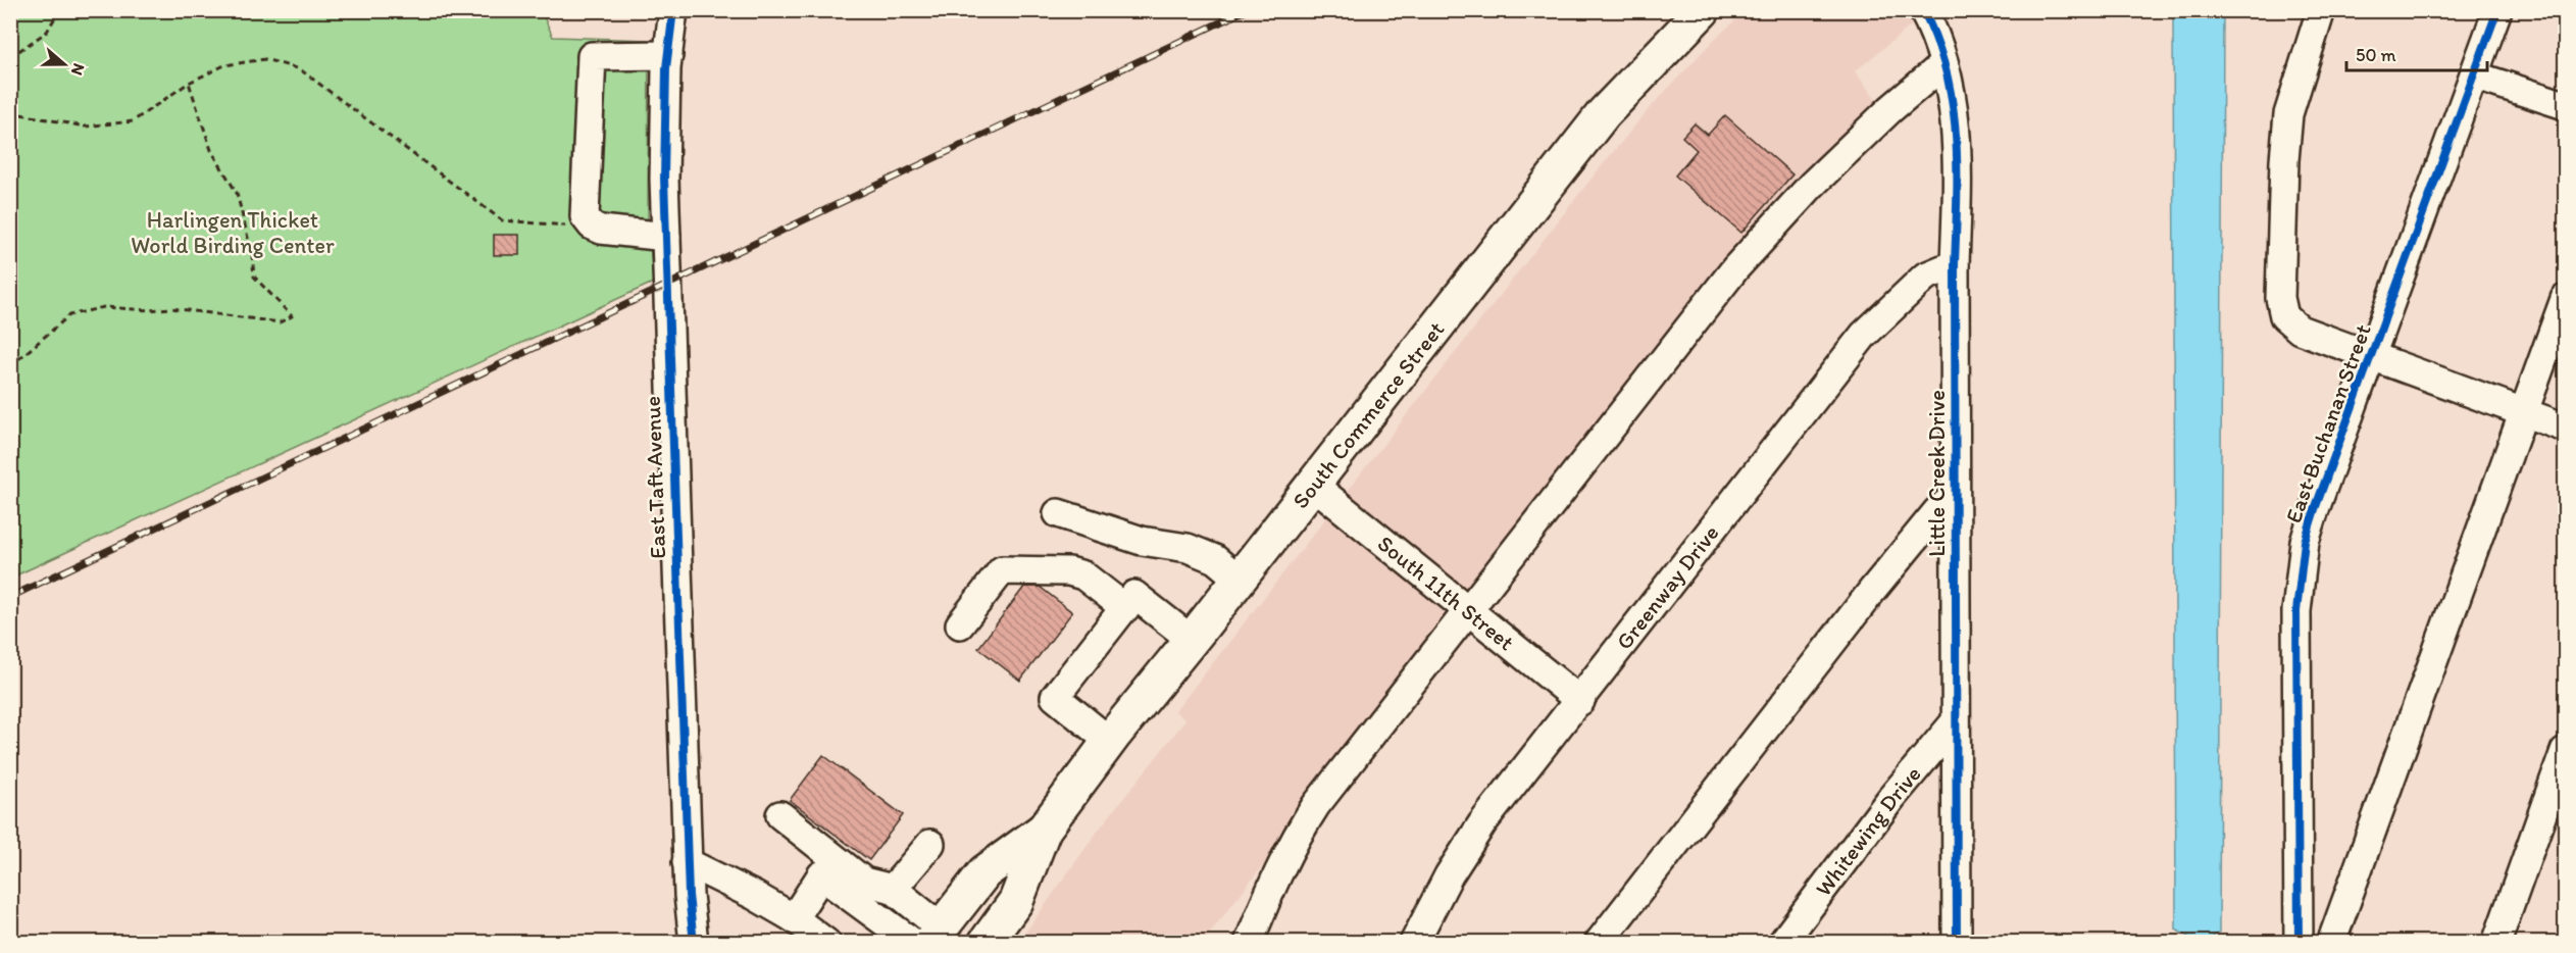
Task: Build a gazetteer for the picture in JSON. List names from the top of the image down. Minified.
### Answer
{"streets":{"main road":["South Commerce Street"],"street":["East Buchanan Street","Little Creek Drive","East Taft Avenue","Greenway Drive","South 11th Street","Whitewing Drive"]},"crossings":[["South Commerce Street","South 11th Street"],["Little Creek Drive","Greenway Drive"],["Little Creek Drive","Whitewing Drive"],["Greenway Drive","South 11th Street"]],"parks":["Harlingen Thicket World Birding Center"],"scale_bar":"50 m","north":"right"}
